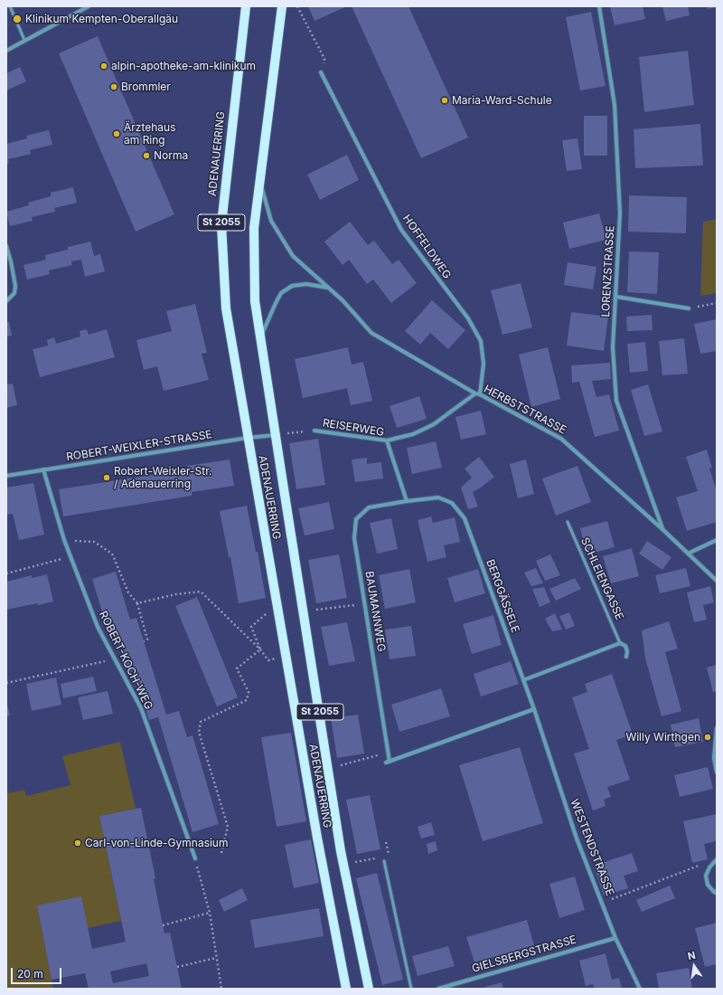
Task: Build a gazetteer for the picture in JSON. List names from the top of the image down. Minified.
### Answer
{"streets":{"main road":["ADENAUERRING","St 2055"],"street":["HOFFELDWEG","LORENZSTRASSE","HERBSTSTRASSE","REISERWEG","ROBERT-WEIXLER-STRASSE","SCHLEIENGASSE","BERGGÄSSELE","BAUMANNWEG","ROBERT-KOCH-WEG","WESTENDSTRASSE","GIELSBERGSTRASSE"]},"crossings":[["ADENAUERRING","HERBSTSTRASSE"],["ADENAUERRING","REISERWEG"],["ADENAUERRING","ROBERT-WEIXLER-STRASSE"],["HOFFELDWEG","HERBSTSTRASSE"],["LORENZSTRASSE","HERBSTSTRASSE"],["REISERWEG","ROBERT-WEIXLER-STRASSE"],["REISERWEG","BERGGÄSSELE"],["REISERWEG","BAUMANNWEG"],["ROBERT-WEIXLER-STRASSE","ROBERT-KOCH-WEG"],["BERGGÄSSELE","BAUMANNWEG"],["WESTENDSTRASSE","GIELSBERGSTRASSE"]],"places":["Klinikum Kempten-Oberallgäu","alpin-apotheke-am-klinikum","Brommler","Maria-Ward-Schule","Ärztehaus am Ring","Norma","Robert-Weixler-Str. / Adenauerring","Willy Wirthgen","Carl-von-Linde-Gymnasium"],"scale_bar":"20 m","north":"top"}
